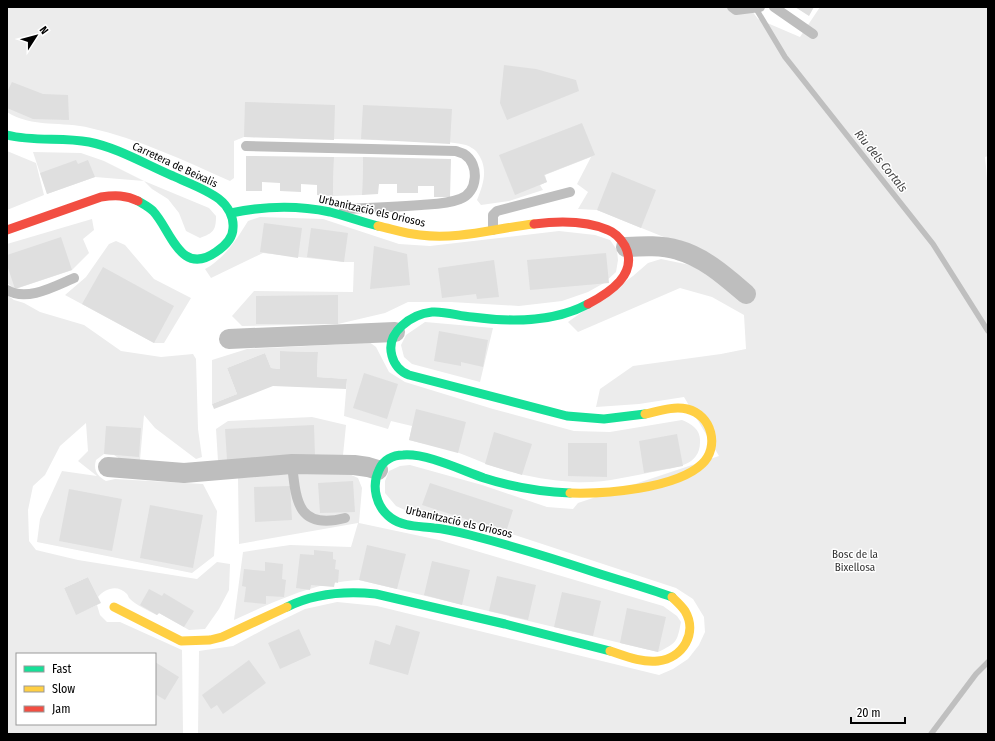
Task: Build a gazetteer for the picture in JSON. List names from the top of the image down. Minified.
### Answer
{"streets":{"street":["Carretera de Beixalis","Urbanització els Oriosos"]},"crossings":[["Carretera de Beixalis","Urbanització els Oriosos"]],"water":["Riu dels Cortals"],"parks":["Bosc de la Bixellosa"],"legend":["Fast","Slow","Jam"],"scale_bar":"20 m","north":"top right"}
